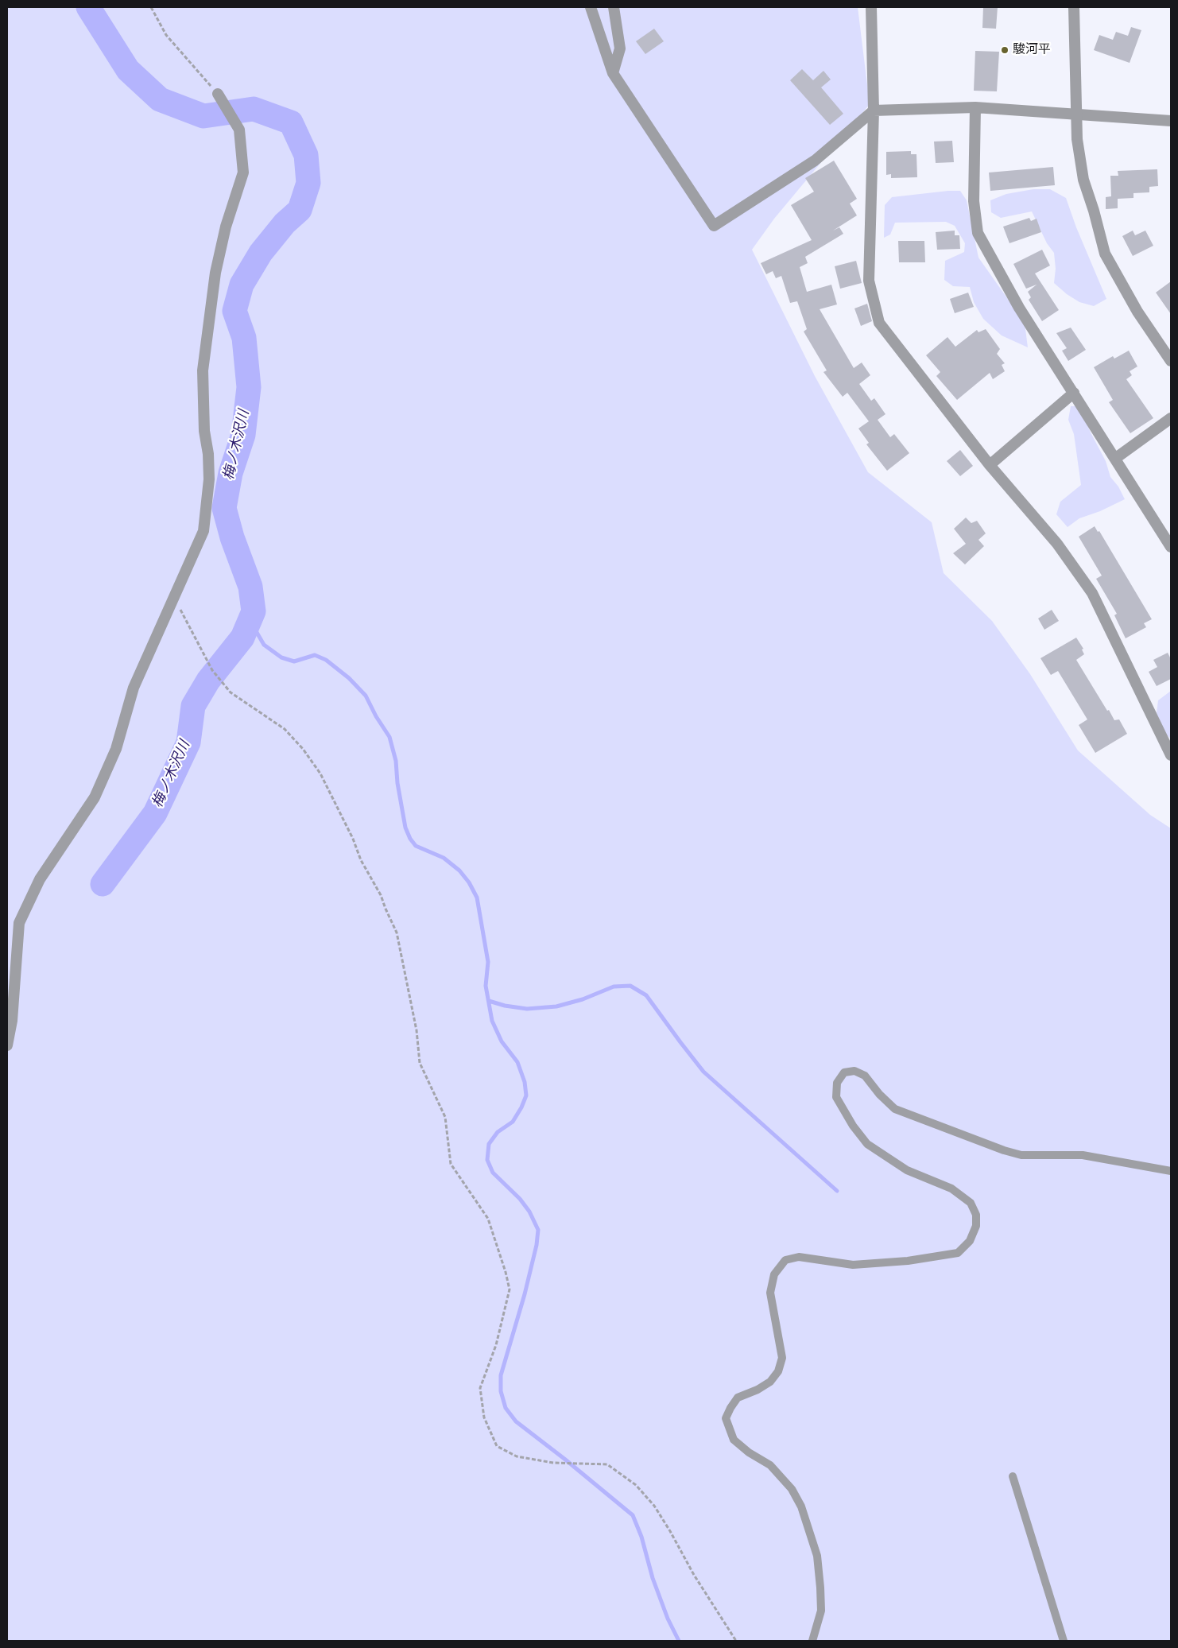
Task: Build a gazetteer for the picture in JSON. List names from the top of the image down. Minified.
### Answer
{"water":["梅ノ木沢川"],"places":["駿河平"]}
